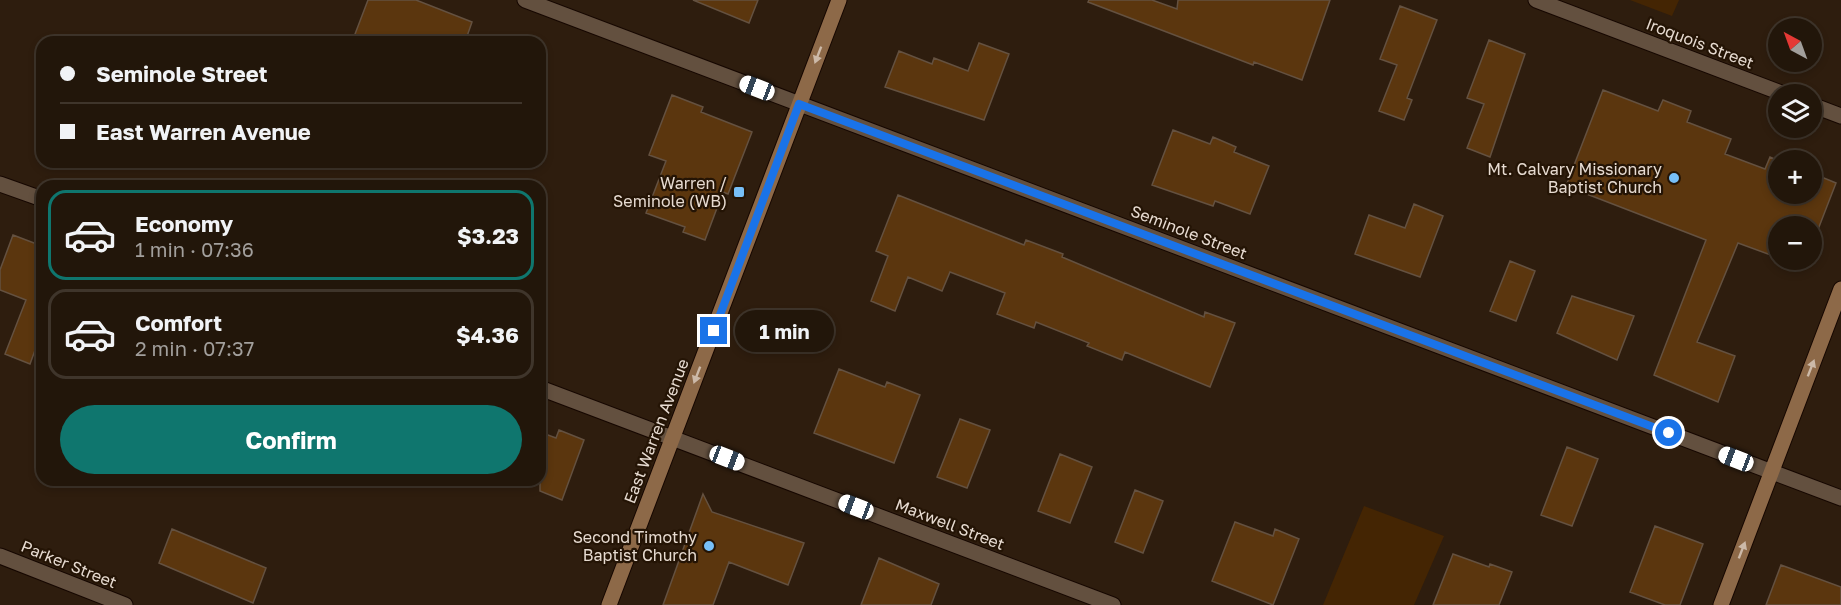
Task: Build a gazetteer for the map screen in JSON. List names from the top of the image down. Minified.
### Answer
{"streets":{"main road":["East Warren Avenue"],"street":["Iroquois Street","Seminole Street","Maxwell Street","Parker Street"]},"crossings":[["Seminole Street","East Warren Avenue"],["East Warren Avenue","Maxwell Street"]],"one_way":["East Warren Avenue"],"places":{"other":["Mt. Calvary Missionary Baptist Church","Second Timothy Baptist Church"],"transit":["Warren / Seminole (WB)"]},"north":"top left","page":{"map_buttons":["+","−"],"banner":["Seminole Street","East Warren Avenue"],"list":[{"name":"Economy","note":"1 min · 07:36","value":"$3.23"},{"name":"Comfort","note":"2 min · 07:37","value":"$4.36"}],"bubble":"1 min","buttons":"Confirm"}}
